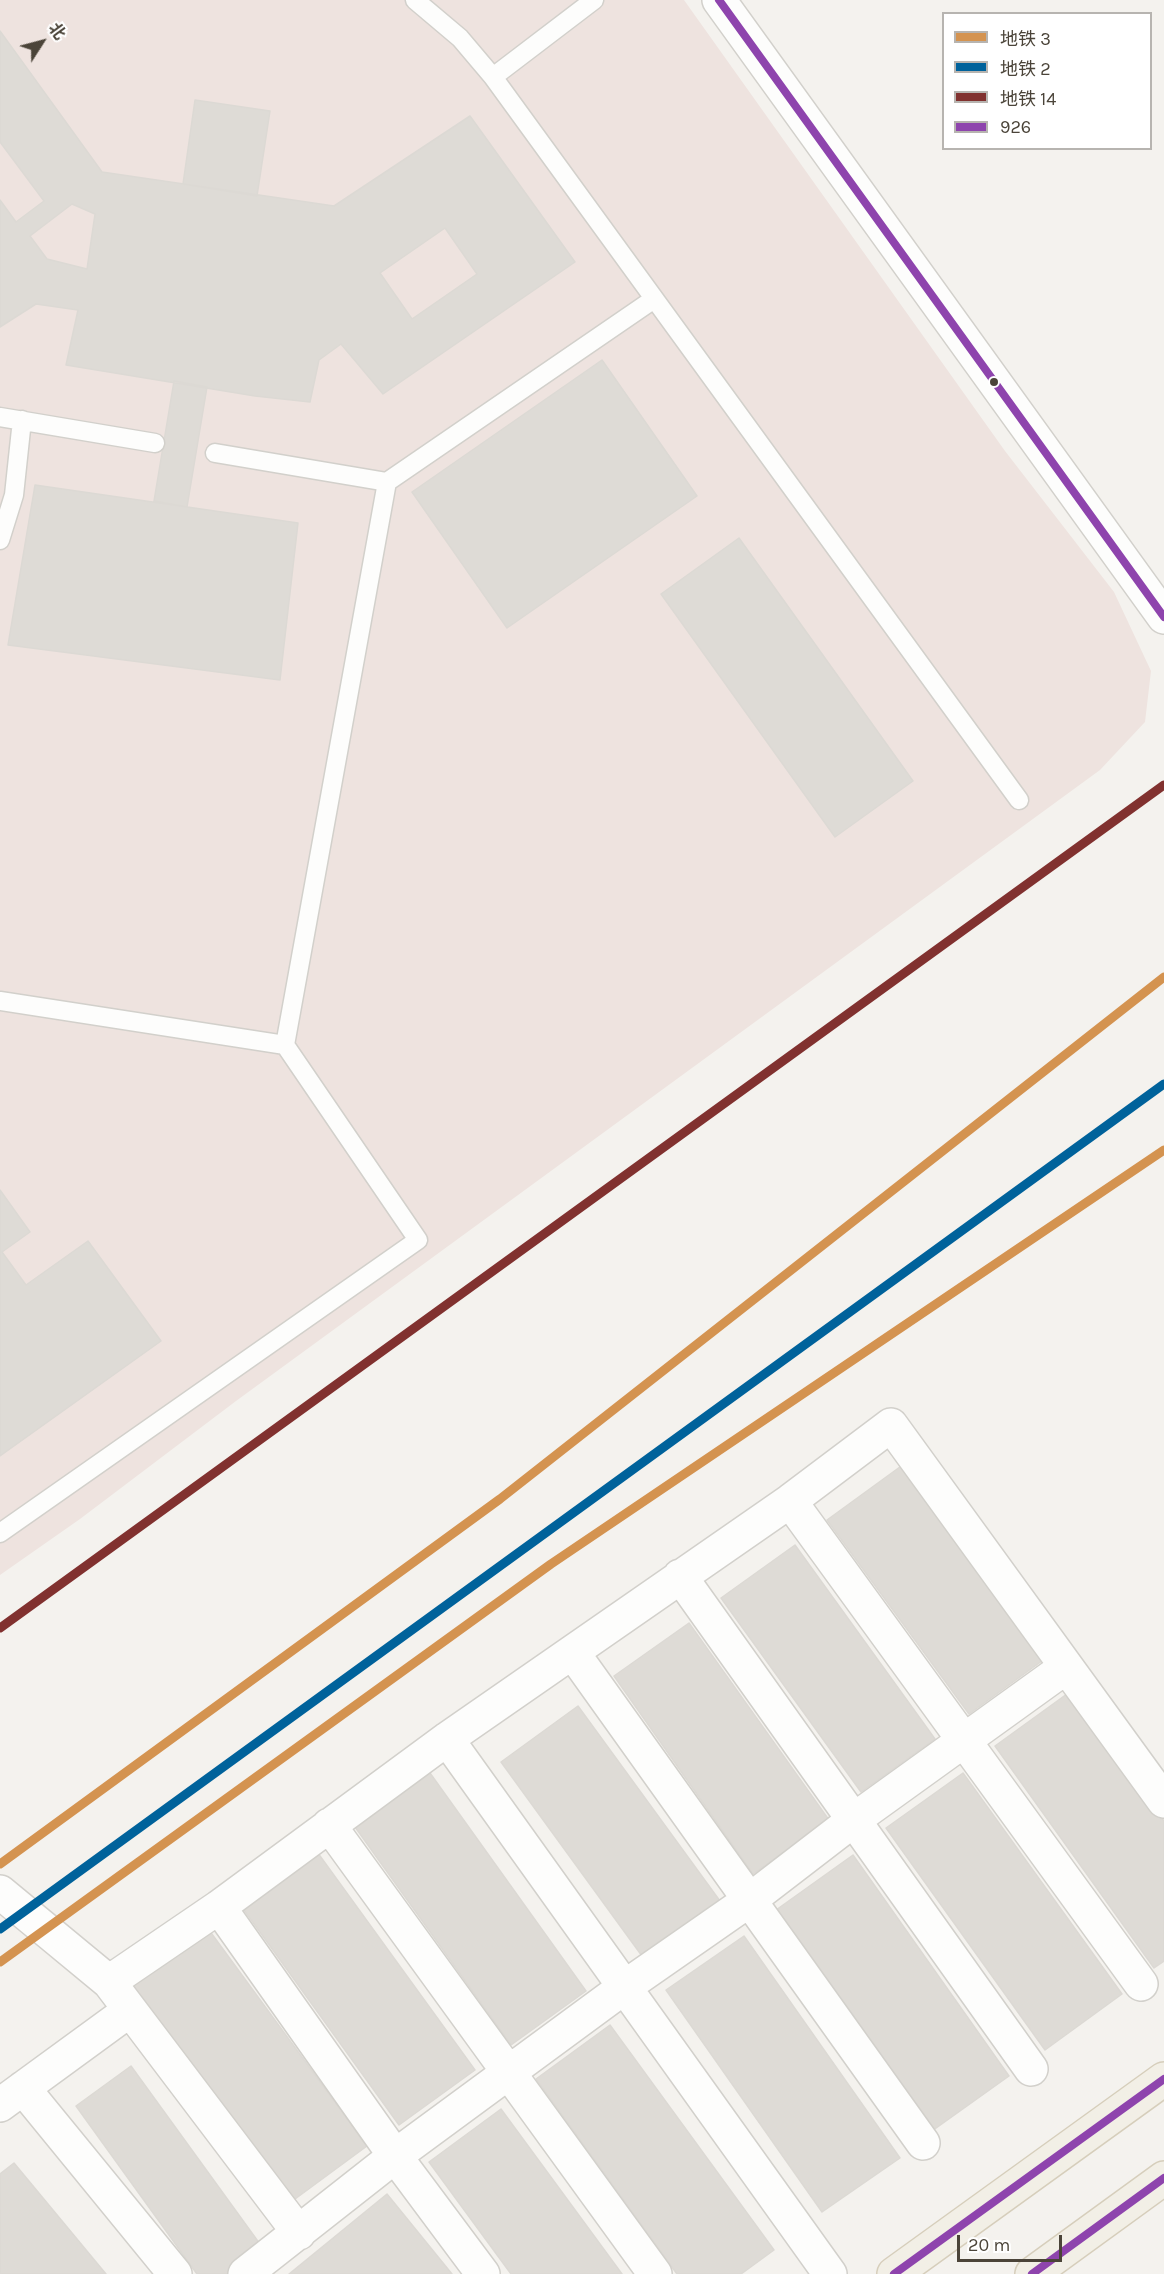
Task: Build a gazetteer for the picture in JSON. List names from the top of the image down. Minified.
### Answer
{"lines":["transit line 926","metro line 14","metro line 3","metro line 2"],"legend":["地铁 3","地铁 2","地铁 14","926"],"scale_bar":"20 m","north":"top right"}
